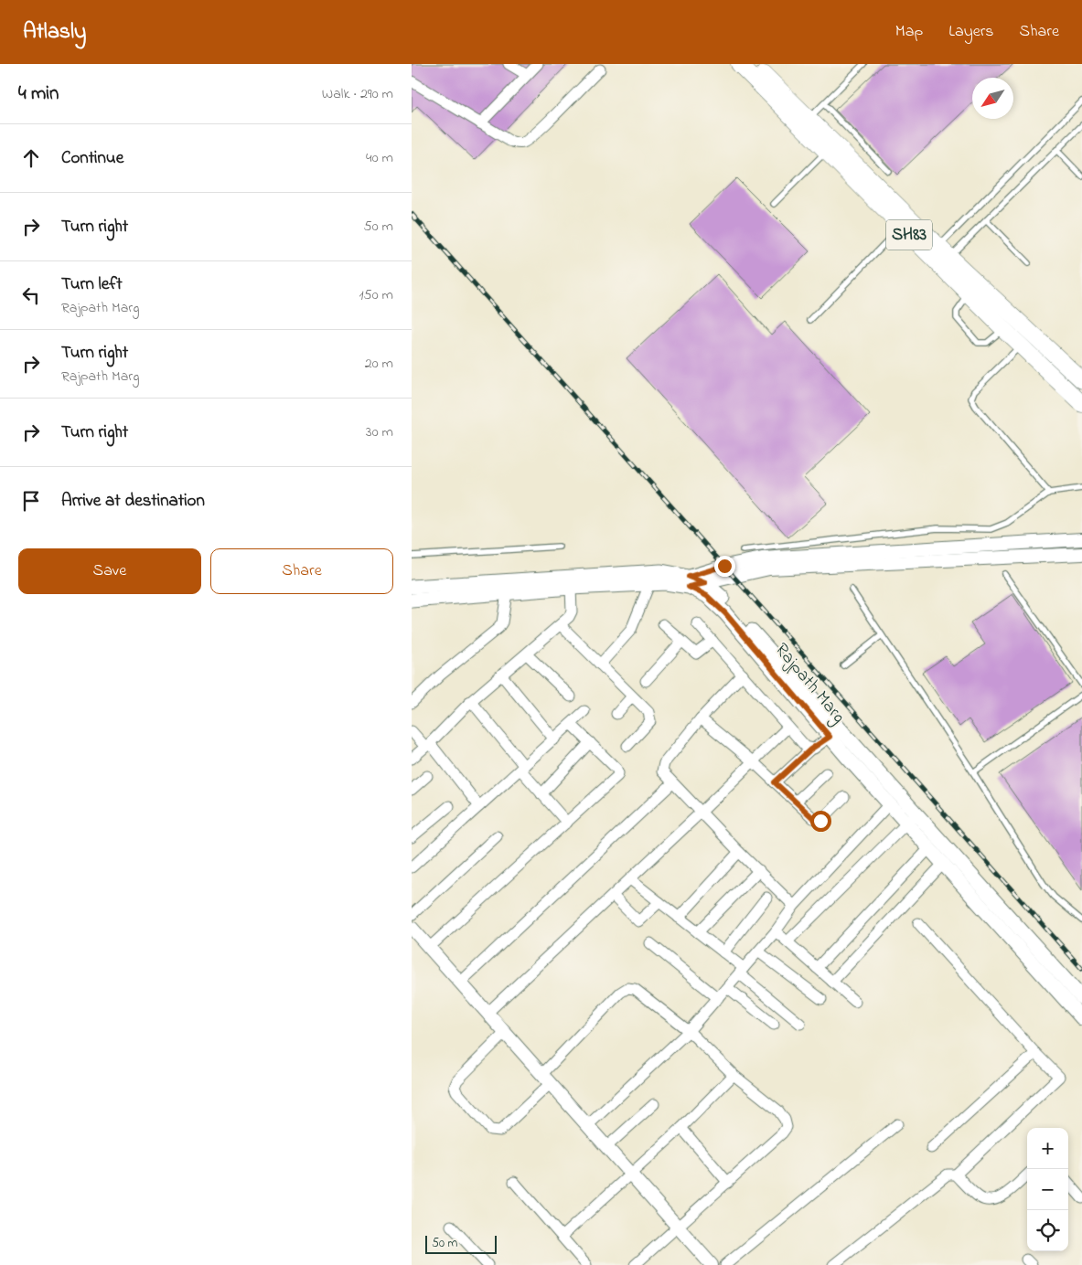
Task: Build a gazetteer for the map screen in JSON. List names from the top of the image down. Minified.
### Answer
{"streets":{"main road":["SH83","Rajpath Marg"]},"scale_bar":"50 m","north":"bottom left","page":{"header":"Atlasly","nav":["Map","Layers","Share"],"heading":["4 min","Walk · 290 m"],"list":[["Continue","40 m"],["Turn right","50 m"],["Turn left","Rajpath Marg","150 m"],["Turn right","Rajpath Marg","20 m"],["Turn right","30 m"],"Arrive at destination"],"buttons":["Save","Share"],"map_buttons":["+","−"],"scale":"50 m"}}
